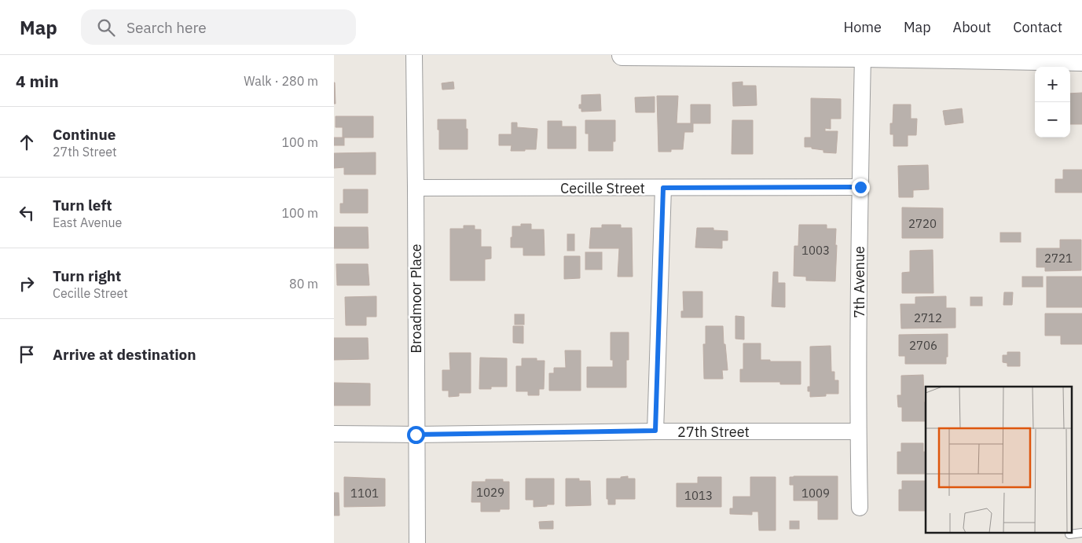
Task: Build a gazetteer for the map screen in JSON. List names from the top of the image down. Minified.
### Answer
{"streets":{"street":["Cecille Street","7th Avenue","Broadmoor Place","27th Street"]},"crossings":[["Cecille Street","7th Avenue"],["Cecille Street","Broadmoor Place"],["7th Avenue","27th Street"],["Broadmoor Place","27th Street"]],"house_numbers":["2720","1003","2721","2712","2706","1029","1101","1009","1013"],"page":{"header":"Map","search":"Search here","nav":["Home","Map","About","Contact"],"heading":["4 min","Walk · 280 m"],"map_buttons":["+","−"],"list":[["Continue","27th Street","100 m"],["Turn left","East Avenue","100 m"],["Turn right","Cecille Street","80 m"],"Arrive at destination"]}}
